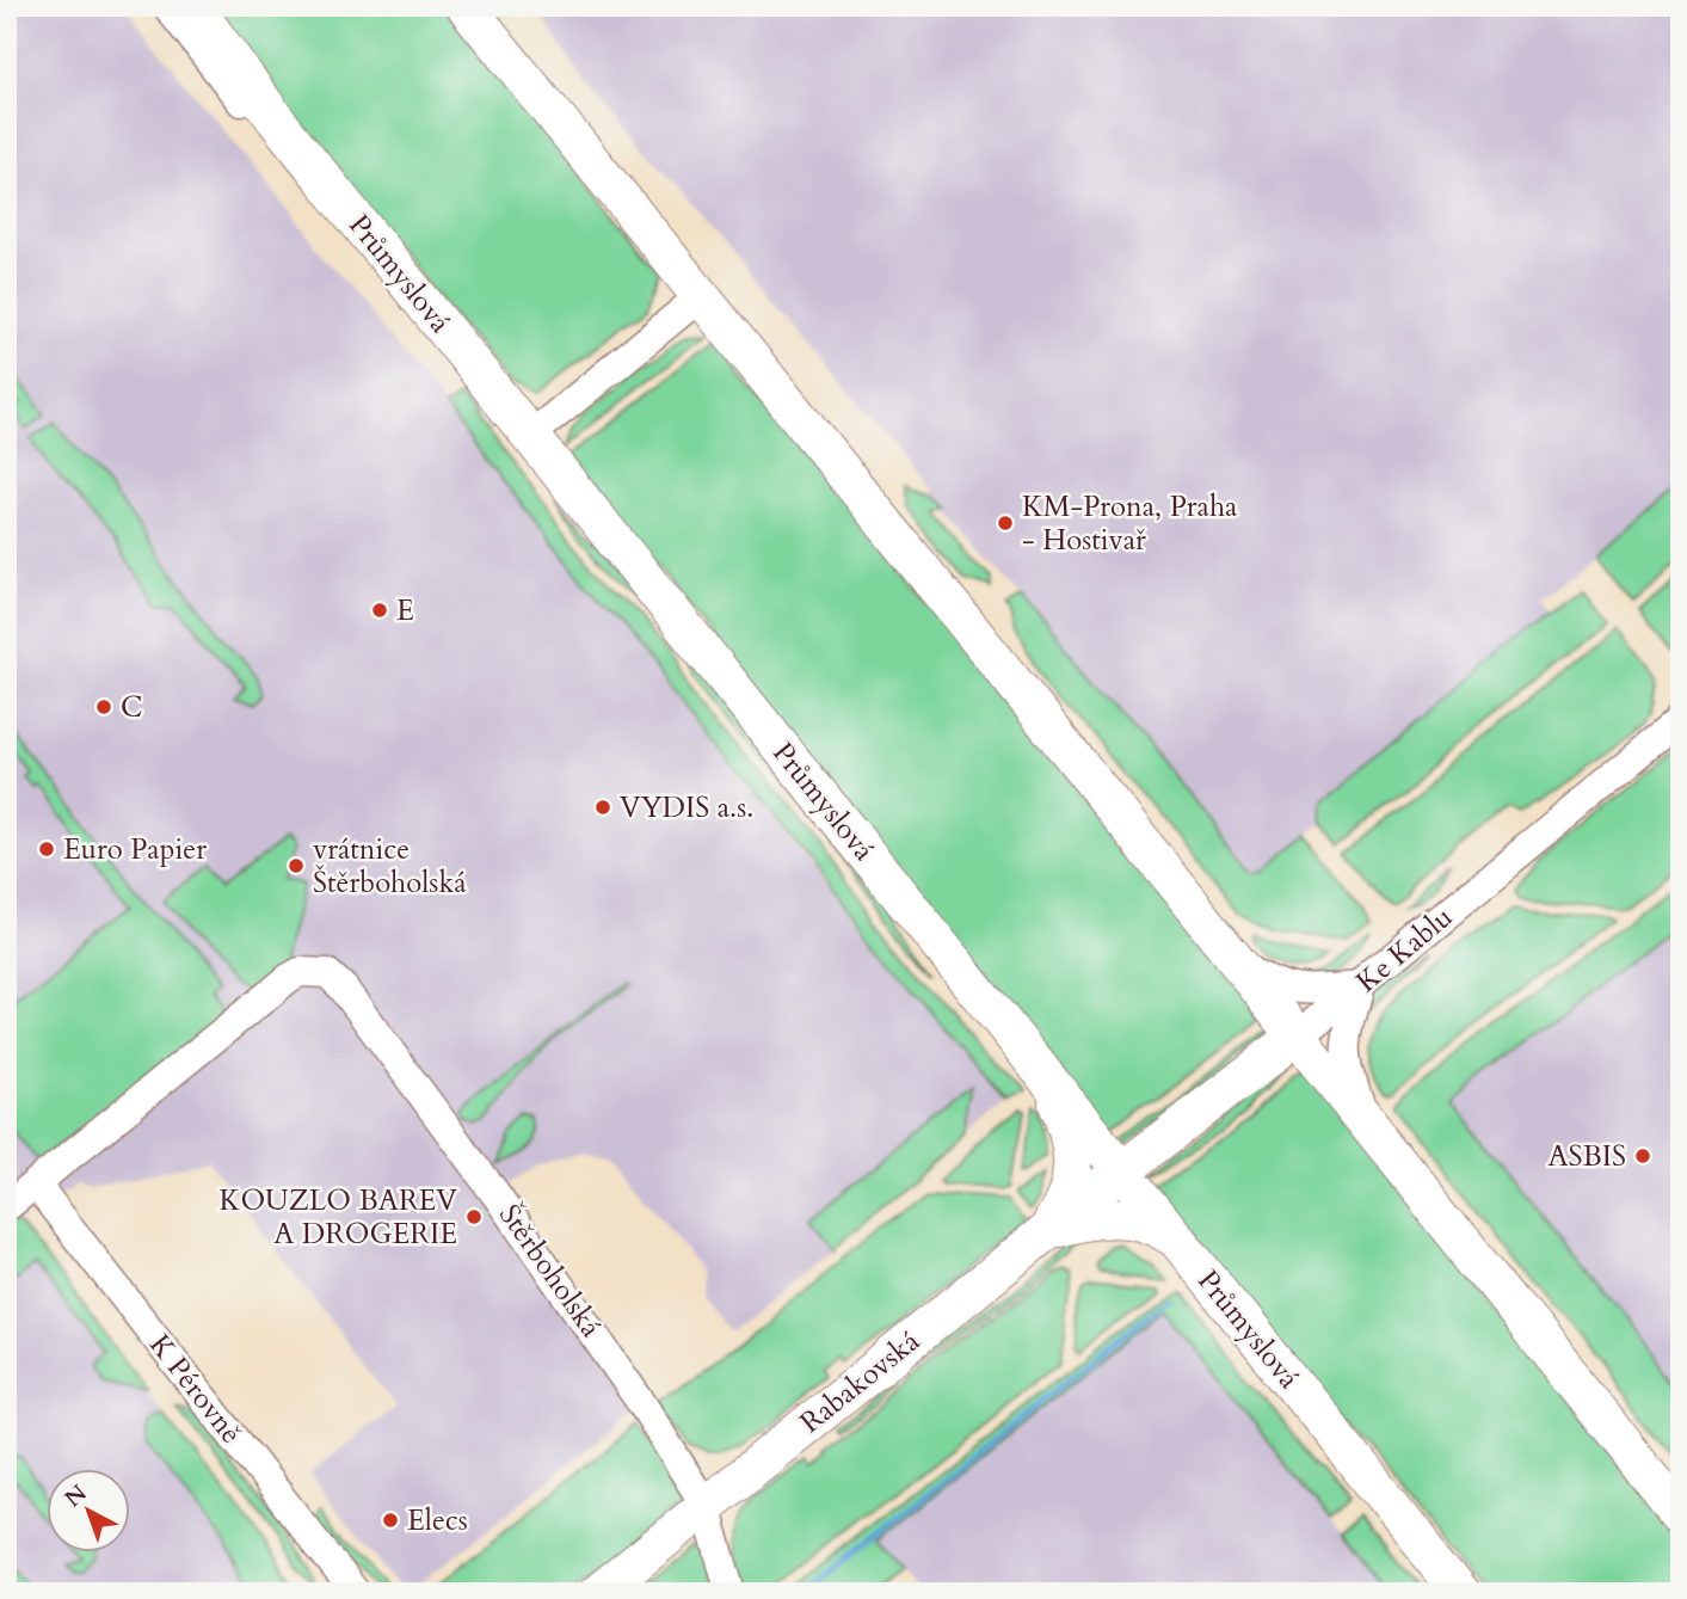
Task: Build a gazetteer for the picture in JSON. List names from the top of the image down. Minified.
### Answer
{"streets":{"main road":["Průmyslová","Ke Kablu","Rabakovská"],"street":["Štěrboholská","K Pérovně"]},"crossings":[["Průmyslová","Ke Kablu"],["Průmyslová","Rabakovská"],["Ke Kablu","Rabakovská"],["Štěrboholská","Rabakovská"],["Štěrboholská","K Pérovně"]],"places":["KM-Prona, Praha - Hostivař","E","C","VYDIS a.s.","Euro Papier","vrátnice Štěrboholská","ASBIS","KOUZLO BAREV A DROGERIE","Elecs"],"north":"top left"}
